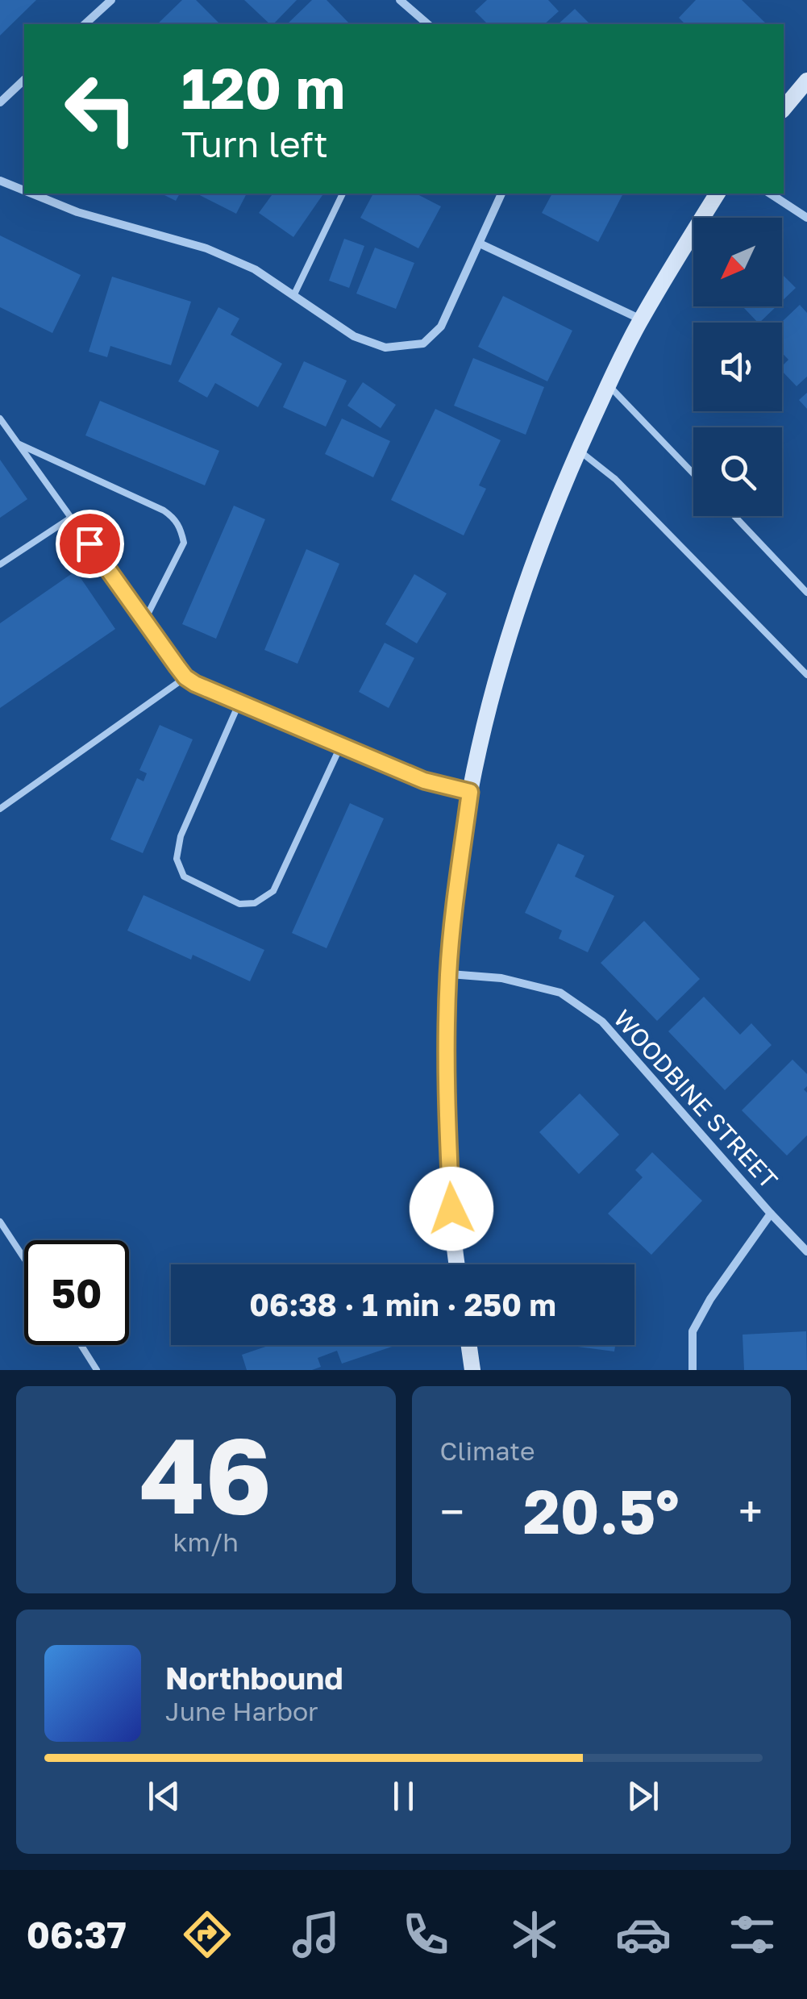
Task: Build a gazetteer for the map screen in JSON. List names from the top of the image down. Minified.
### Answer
{"streets":{"street":["WOODBINE STREET"]},"north":"bottom left","page":{"turn":["120 m","Turn left"],"limit":"50","trip":"06:38 · 1 min · 250 m","tile":[["46","km/h"],"Climate"],"heat":["−","20.5°","+"],"song":["Northbound","June Harbor"],"tabs":"06:37"}}
